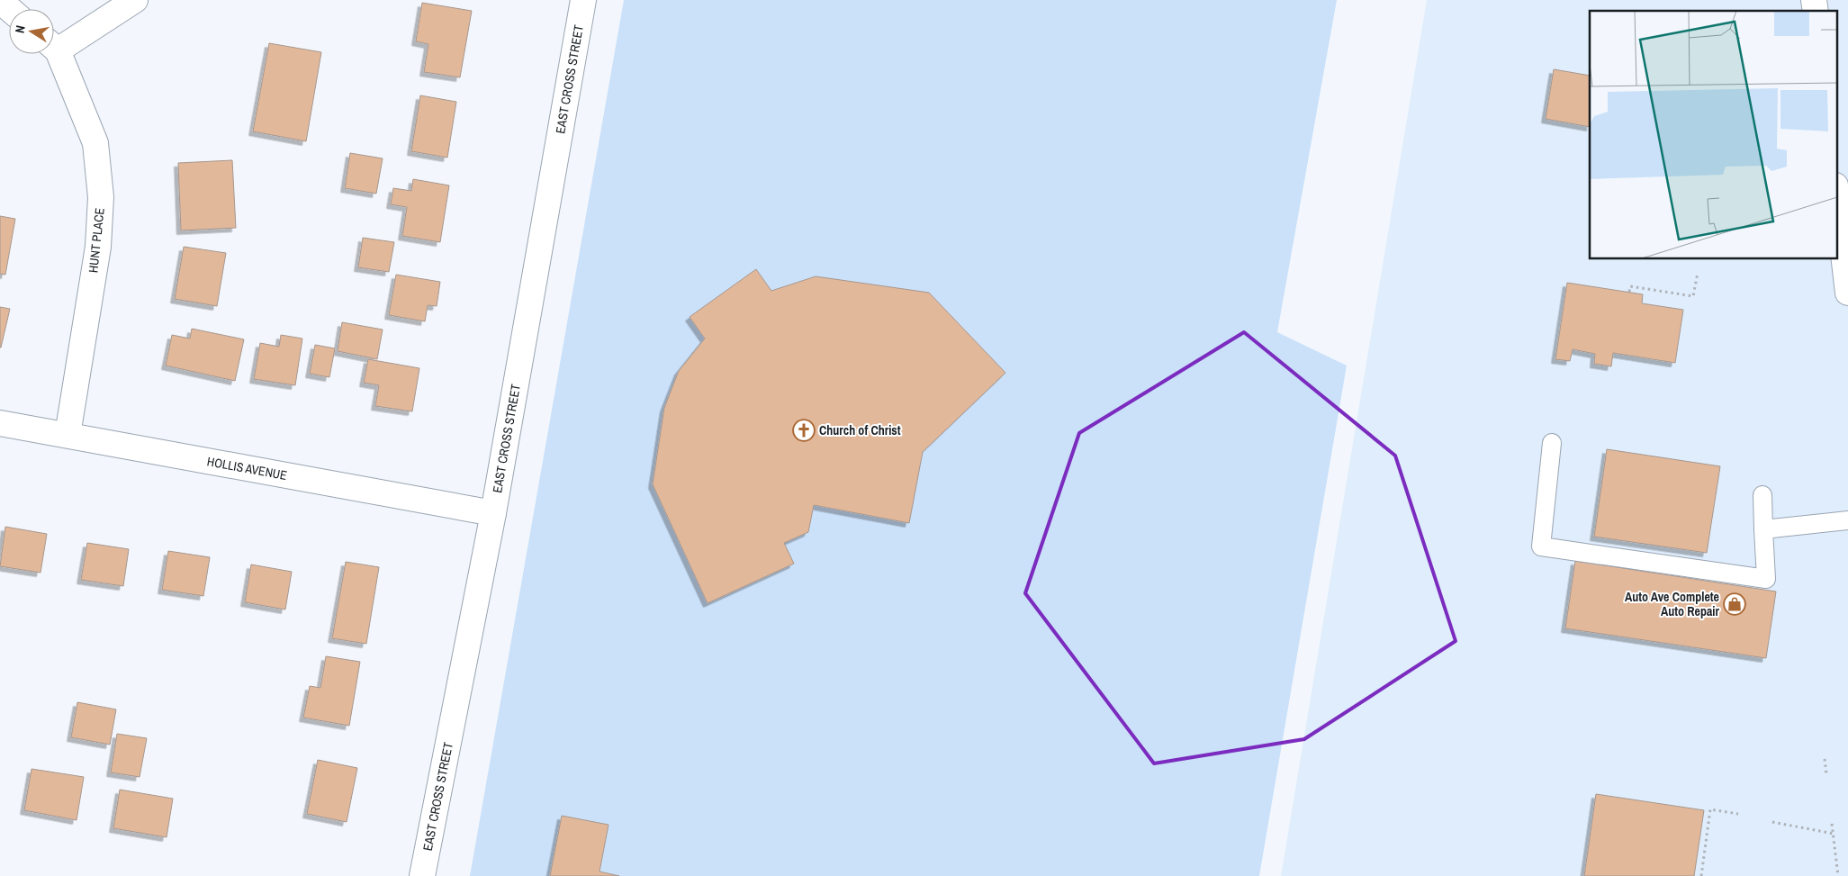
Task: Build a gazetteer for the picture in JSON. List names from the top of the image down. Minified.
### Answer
{"streets":{"street":["EAST CROSS STREET","HUNT PLACE","HOLLIS AVENUE"]},"crossings":[["EAST CROSS STREET","HOLLIS AVENUE"],["HUNT PLACE","HOLLIS AVENUE"]],"places":{"church":["Church of Christ"],"shop":["Auto Ave Complete Auto Repair"]},"north":"left"}
